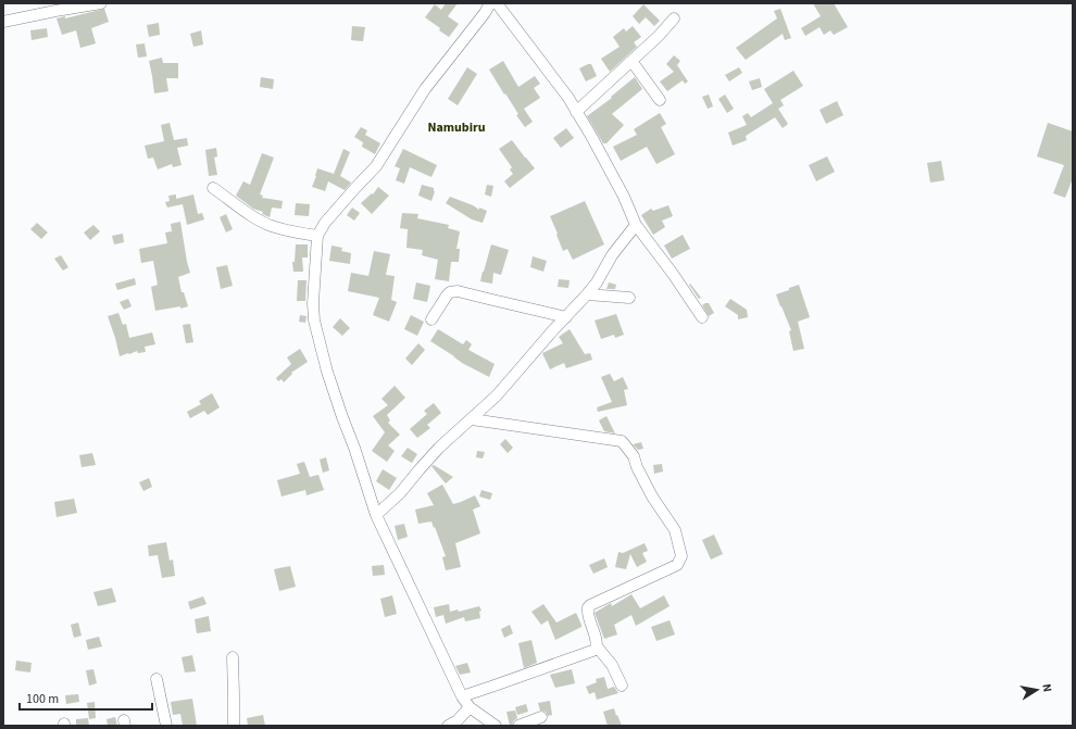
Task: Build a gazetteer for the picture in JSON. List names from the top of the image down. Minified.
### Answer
{"districts":["Namubiru"],"scale_bar":"100 m","north":"right"}
